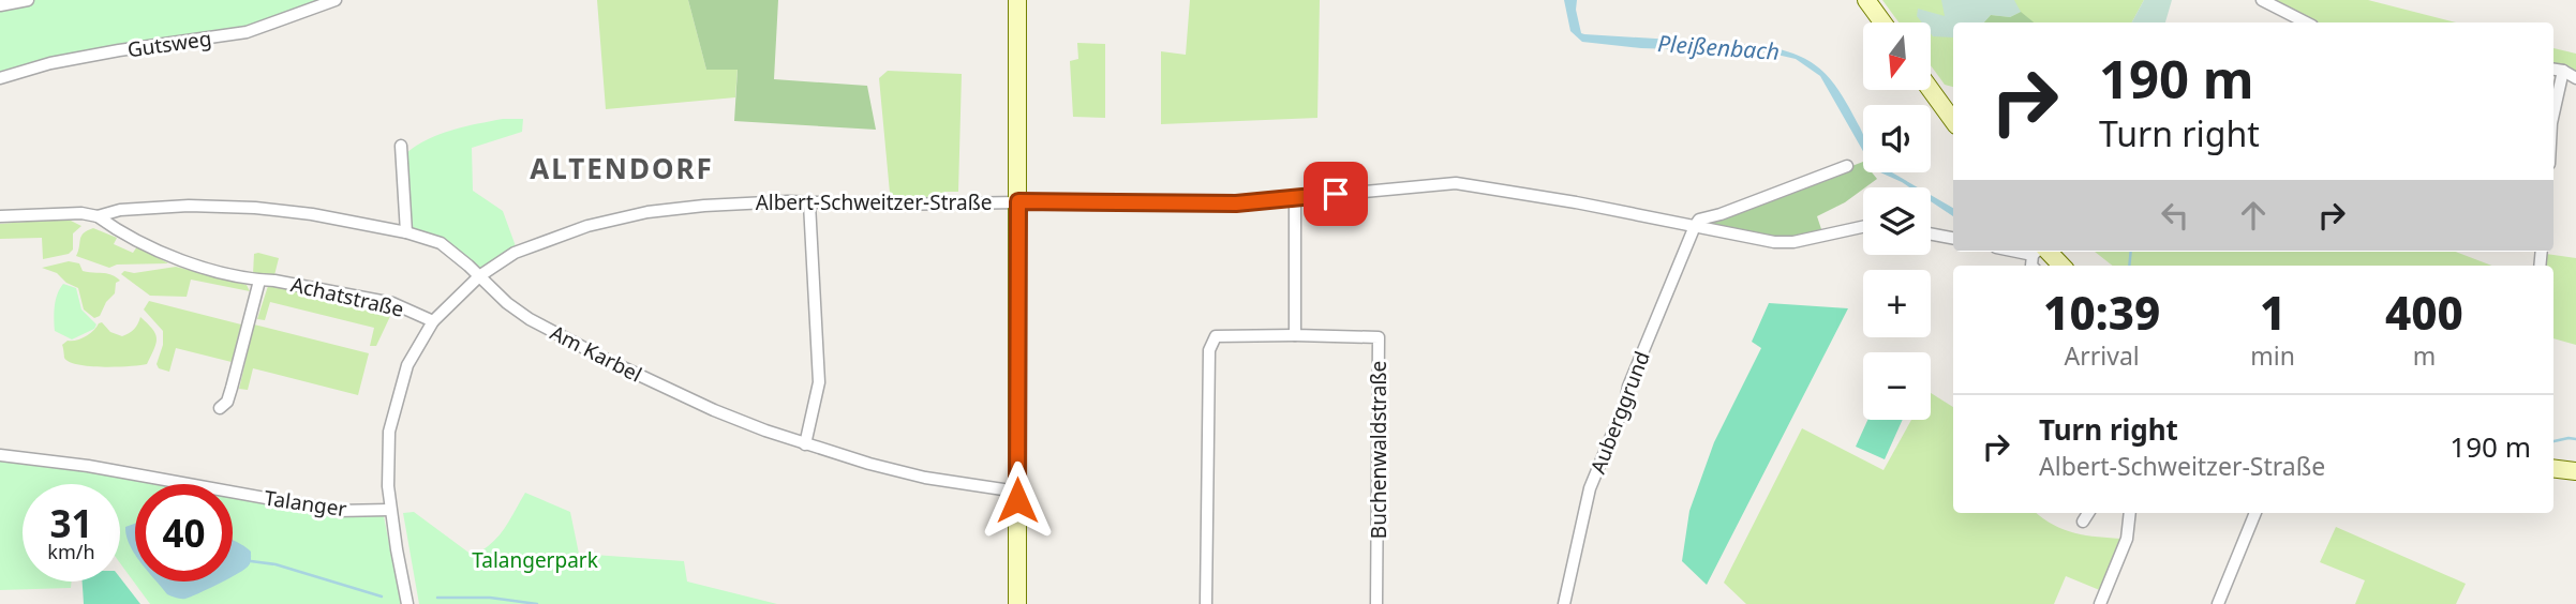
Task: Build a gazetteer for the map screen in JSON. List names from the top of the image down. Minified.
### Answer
{"streets":{"street":["Gutsweg","Albert-Schweitzer-Straße","Achatstraße","Am Karbel","Auberggrund","Buchenwaldstraße","Talanger"]},"crossings":[["Albert-Schweitzer-Straße","Achatstraße"],["Albert-Schweitzer-Straße","Am Karbel"],["Albert-Schweitzer-Straße","Auberggrund"],["Albert-Schweitzer-Straße","Talanger"],["Achatstraße","Am Karbel"]],"districts":["ALTENDORF"],"water":["Pleißenbach"],"parks":["Talangerpark"],"north":"bottom","page":{"map_buttons":["+","−"],"turn":["190 m","Turn right"],"eta":["10:39","Arrival","1","min","400","m"],"list":[{"name":"Turn right","note":"Albert-Schweitzer-Straße","value":"190 m"}],"speed":"31 km/h","limit":"40"}}
